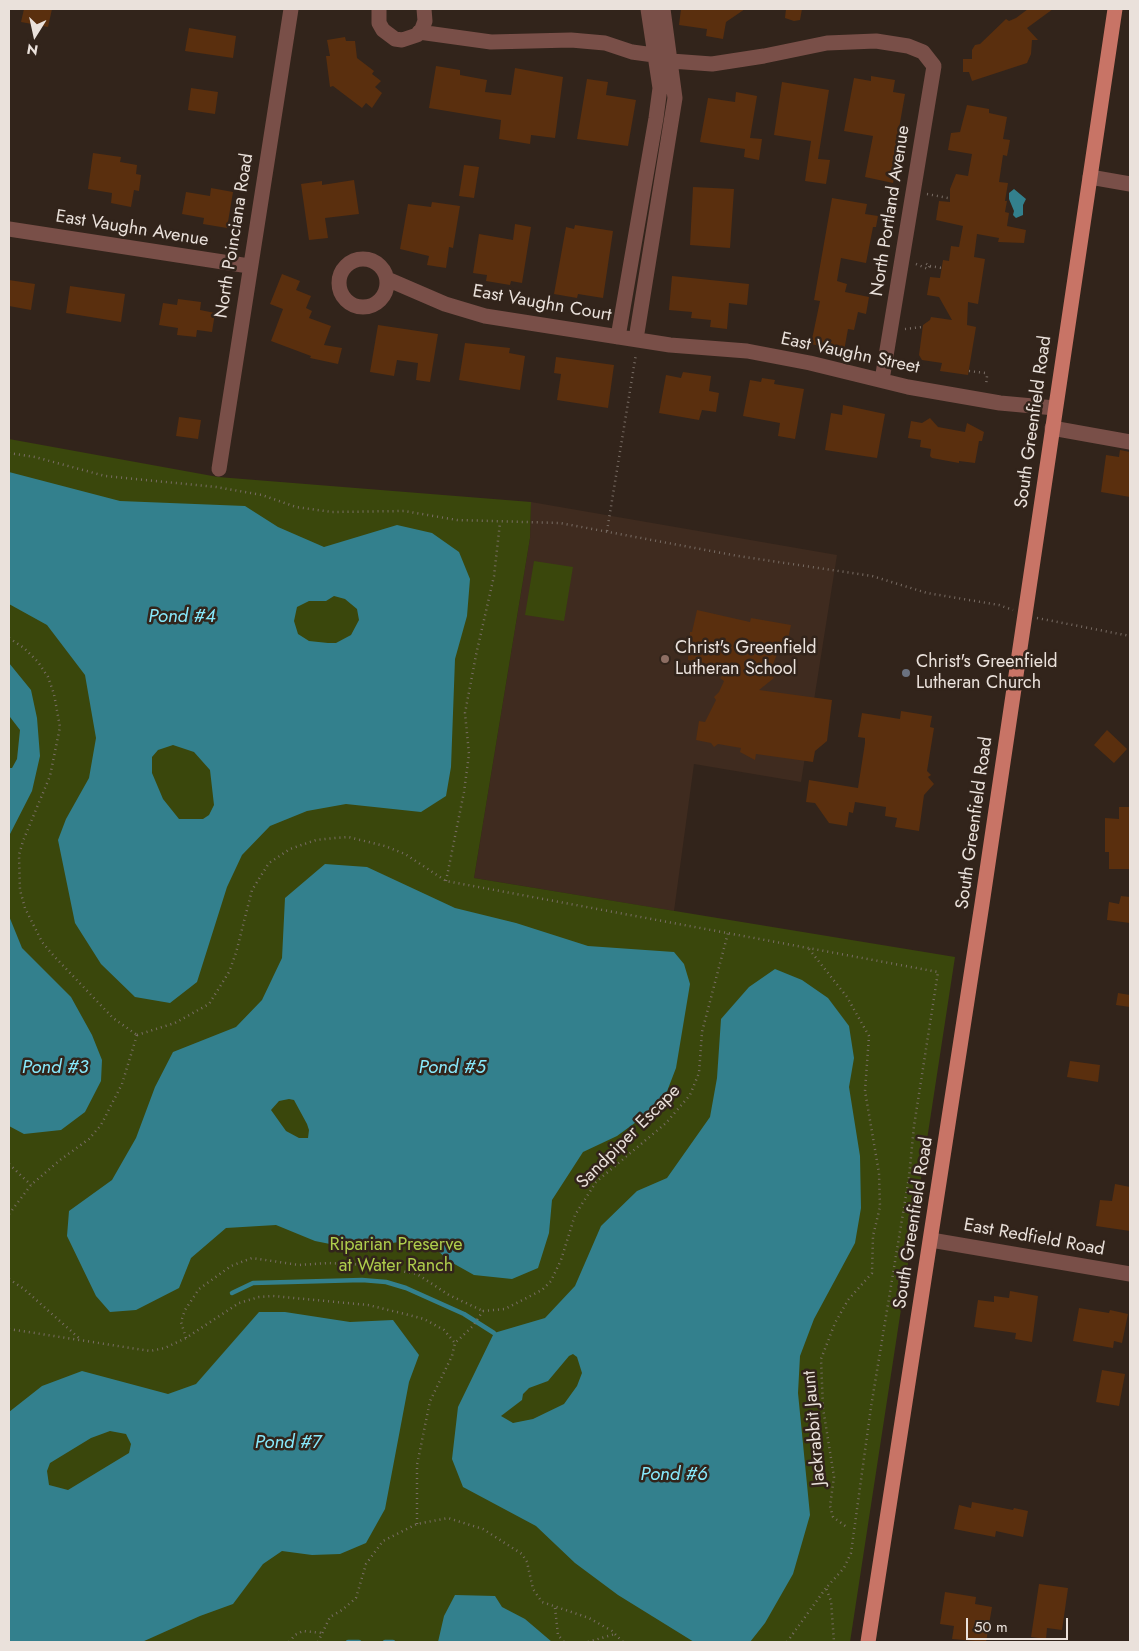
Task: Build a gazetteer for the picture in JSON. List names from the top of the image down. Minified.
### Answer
{"streets":{"main road":["South Greenfield Road"],"street":["North Portland Avenue","East Vaughn Avenue","North Poinciana Road","East Vaughn Court","East Vaughn Street","East Redfield Road"],"path":["Sandpiper Escape","Jackrabbit Jaunt"]},"crossings":[["North Portland Avenue","East Vaughn Street"],["East Vaughn Avenue","North Poinciana Road"],["East Vaughn Court","East Vaughn Street"],["East Vaughn Street","South Greenfield Road"],["South Greenfield Road","East Redfield Road"]],"water":["Pond #4","Pond #3","Pond #5","Pond #7","Pond #6"],"parks":["Riparian Preserve at Water Ranch"],"places":["Christ's Greenfield Lutheran School","Christ's Greenfield Lutheran Church"],"scale_bar":"50 m","north":"bottom"}
